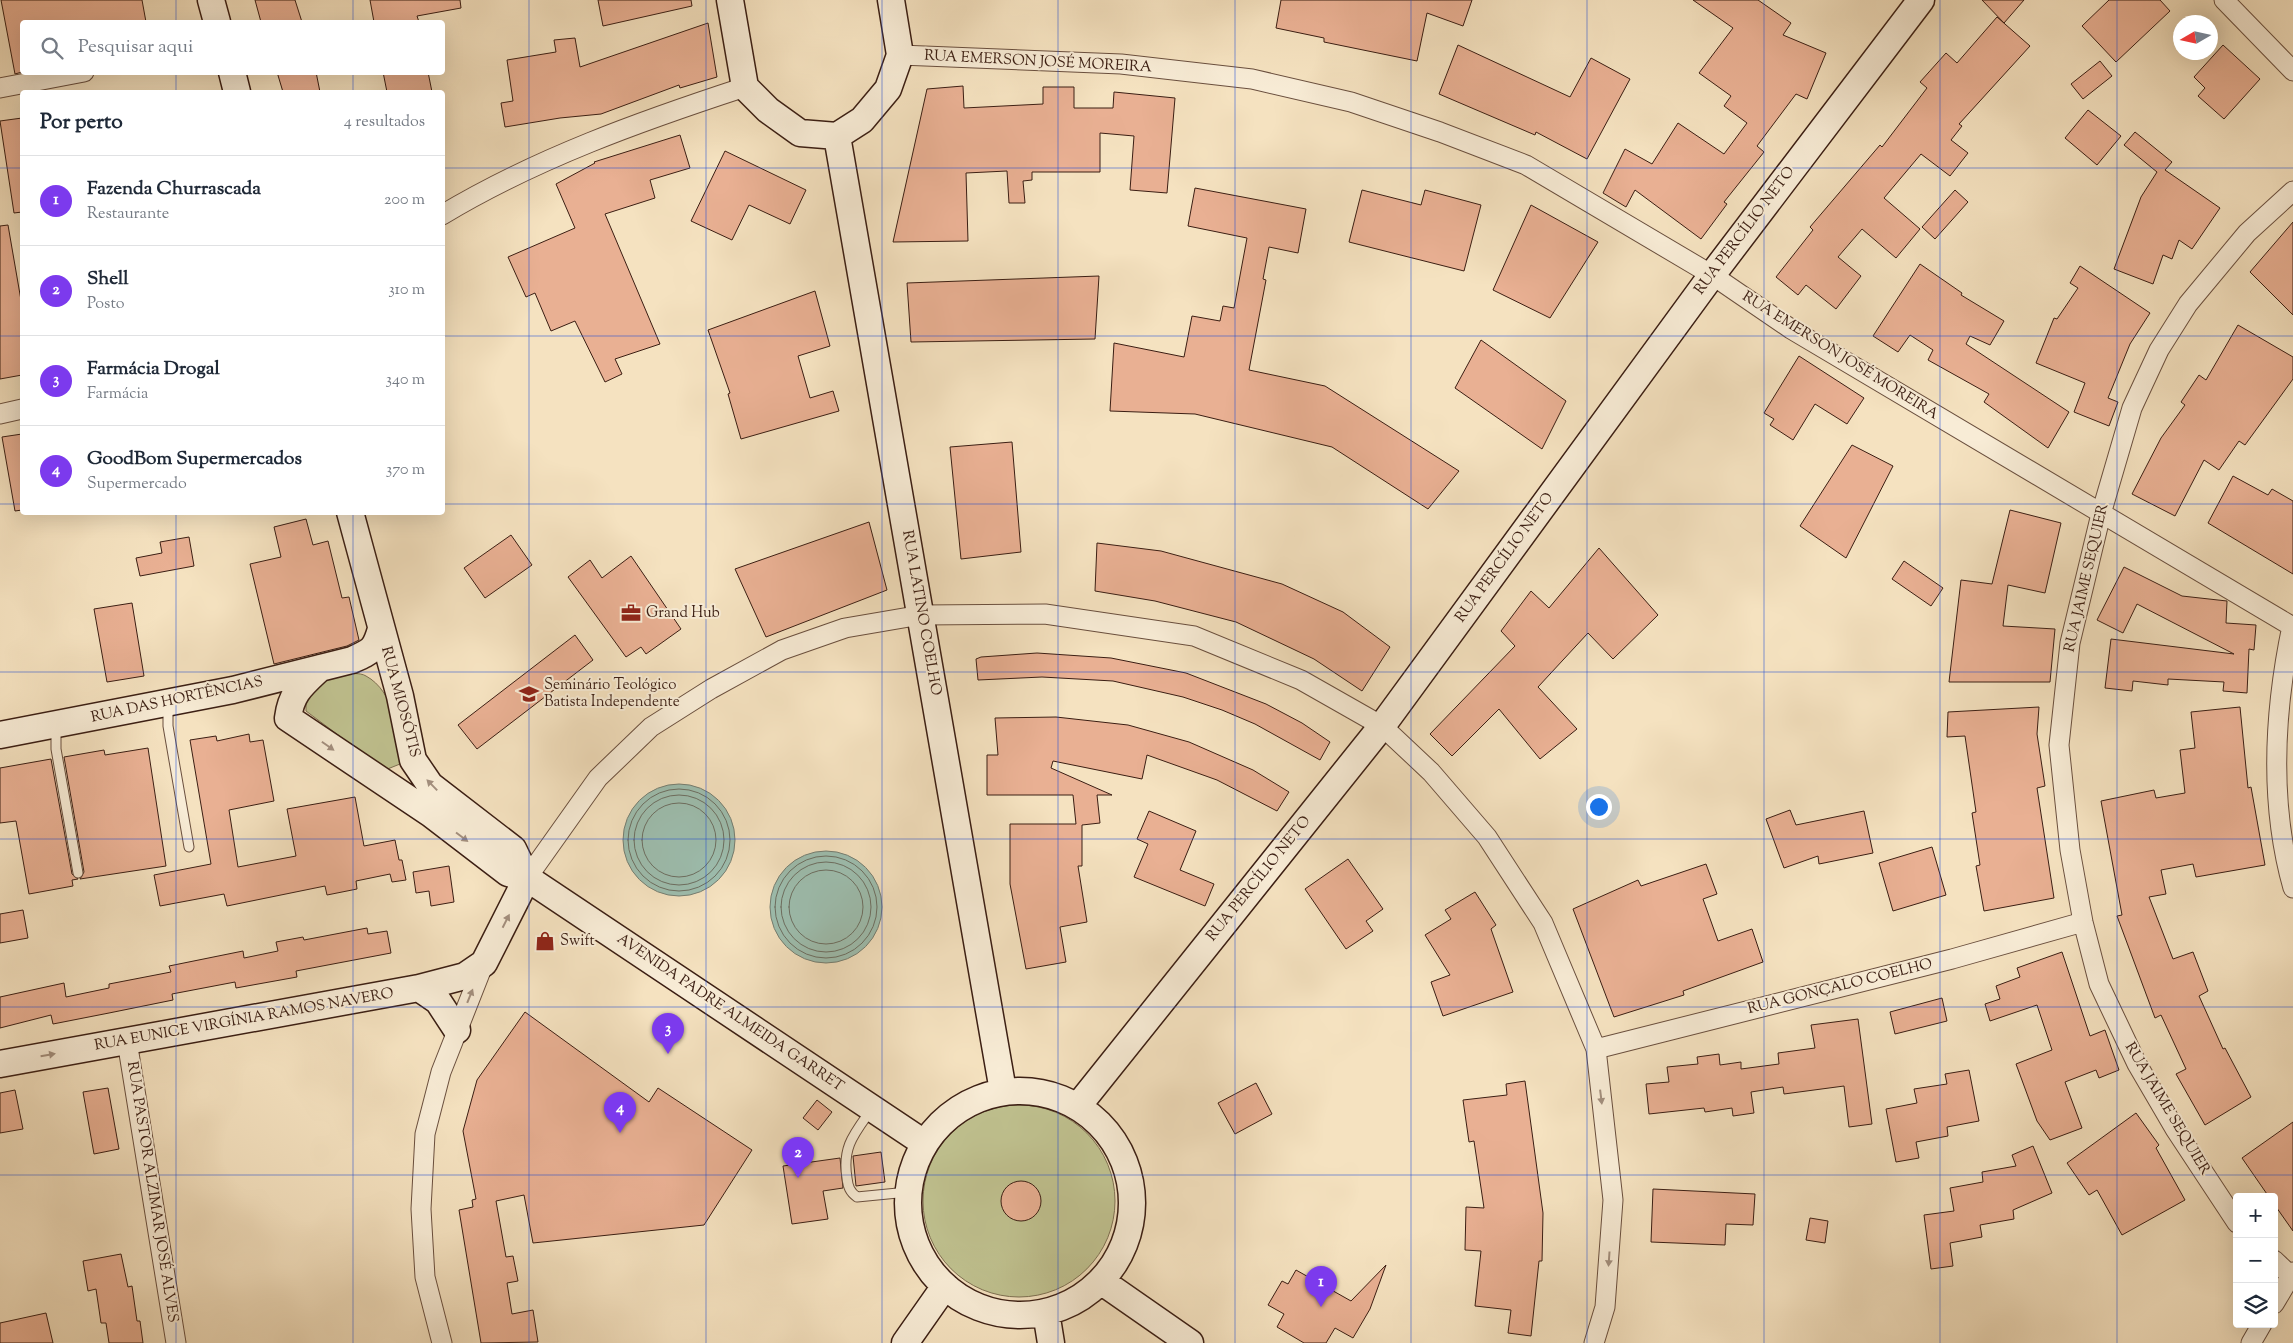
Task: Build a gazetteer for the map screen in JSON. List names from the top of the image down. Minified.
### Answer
{"streets":{"main road":["RUA PERCÍLIO NETO","RUA LATINO COELHO","RUA DAS HORTÊNCIAS","RUA MIOSÓTIS","AVENIDA PADRE ALMEIDA GARRET","RUA EUNICE VIRGÍNIA RAMOS NAVERO"],"street":["RUA EMERSON JOSÉ MOREIRA","RUA JAIME SEQUIER","RUA GONÇALO COELHO","RUA PASTOR ALZIMAR JOSÉ ALVES"]},"crossings":[["RUA EMERSON JOSÉ MOREIRA","RUA PERCÍLIO NETO"],["RUA EMERSON JOSÉ MOREIRA","RUA JAIME SEQUIER"],["RUA JAIME SEQUIER","RUA GONÇALO COELHO"],["RUA DAS HORTÊNCIAS","RUA MIOSÓTIS"],["RUA DAS HORTÊNCIAS","AVENIDA PADRE ALMEIDA GARRET"],["RUA MIOSÓTIS","AVENIDA PADRE ALMEIDA GARRET"],["RUA EUNICE VIRGÍNIA RAMOS NAVERO","RUA PASTOR ALZIMAR JOSÉ ALVES"]],"one_way":["RUA MIOSÓTIS","AVENIDA PADRE ALMEIDA GARRET"],"places":{"office":["Grand Hub"],"school or university":["Seminário Teológico Batista Independente"],"shop":["Swift"]},"north":"left","page":{"search":"Pesquisar aqui","heading":["Por perto","4 resultados"],"list":[{"mark":"1","name":"Fazenda Churrascada","note":"Restaurante","value":"200 m"},{"mark":"2","name":"Shell","note":"Posto","value":"310 m"},{"mark":"3","name":"Farmácia Drogal","note":"Farmácia","value":"340 m"},{"mark":"4","name":"GoodBom Supermercados","note":"Supermercado","value":"370 m"}],"pins":["3","4","2","1"],"map_buttons":["+","−"]}}
